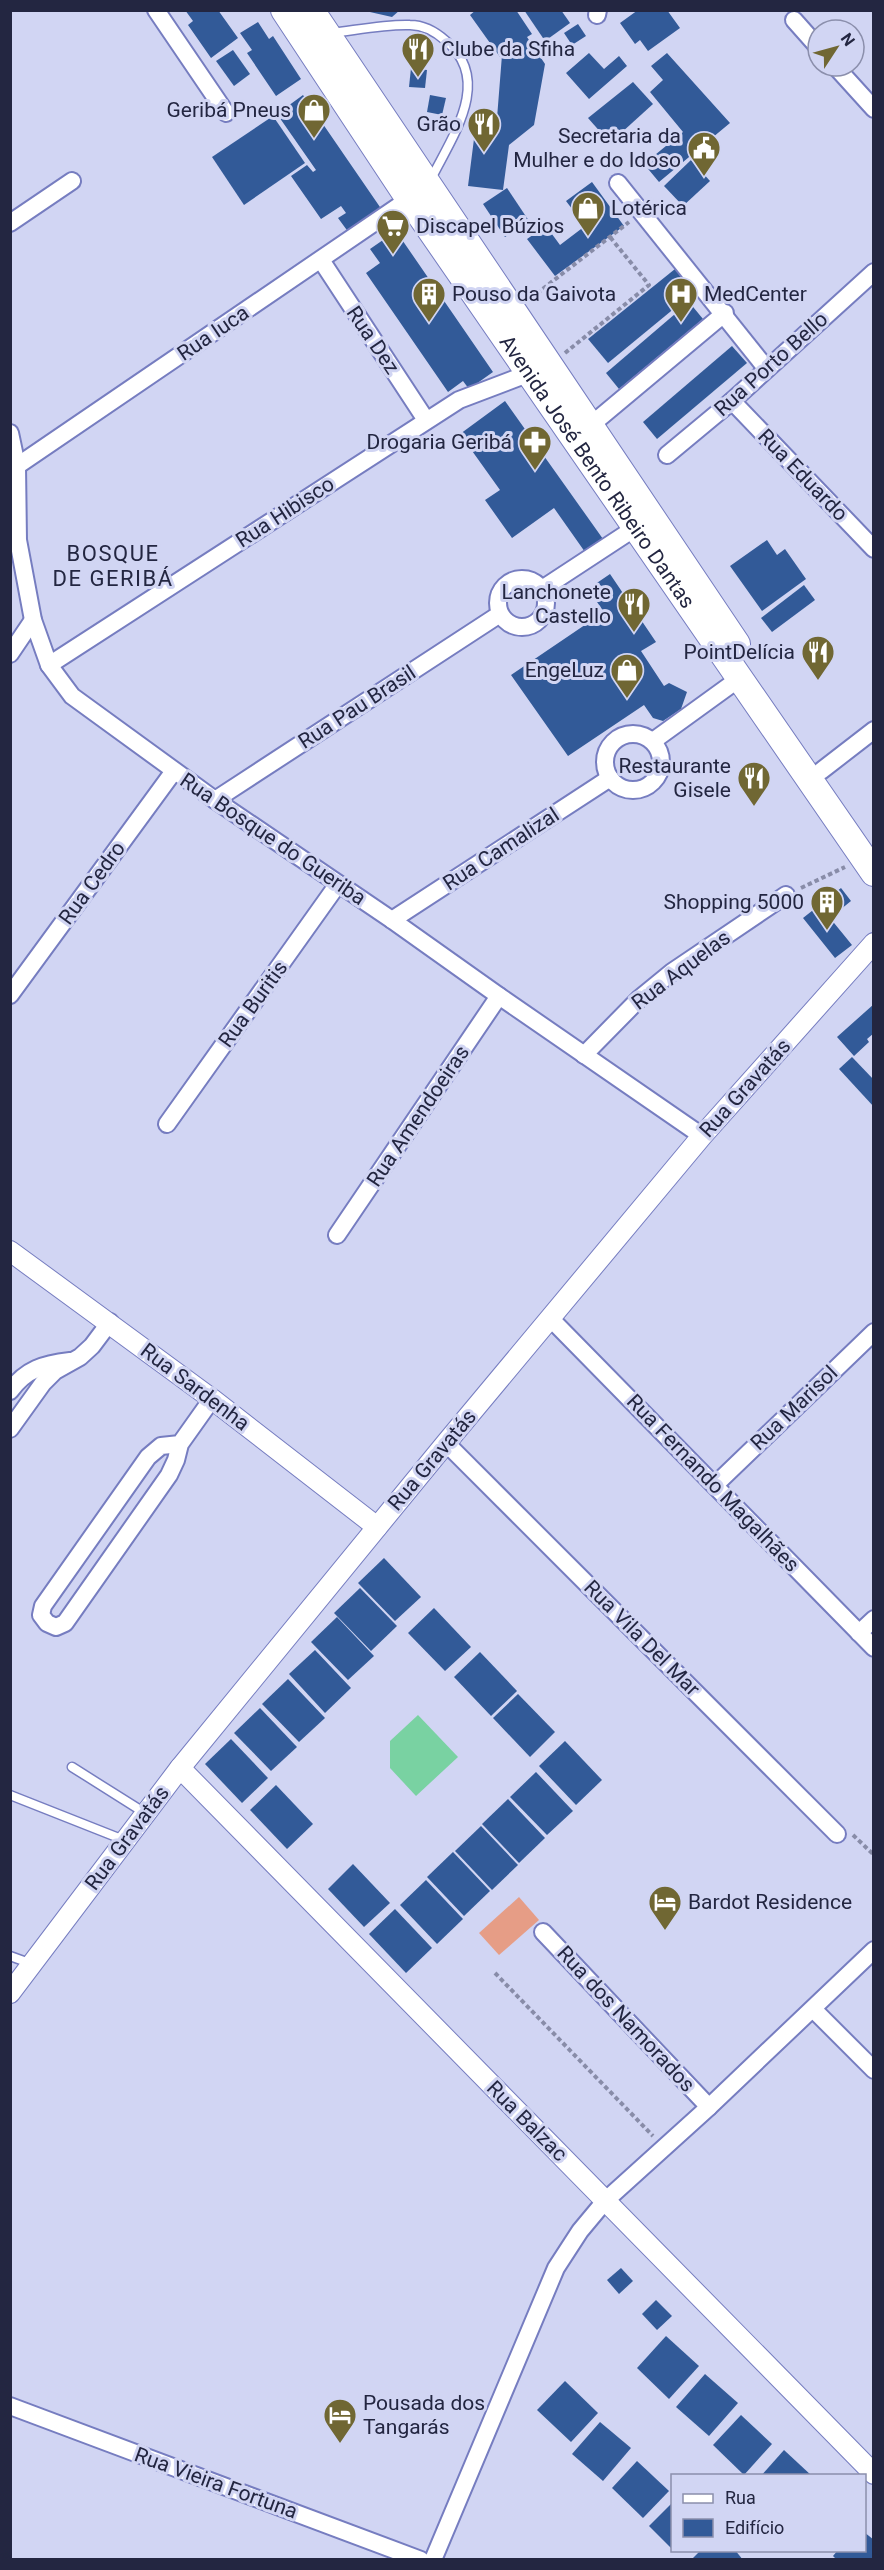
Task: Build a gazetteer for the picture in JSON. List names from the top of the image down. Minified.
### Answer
{"streets":{"main road":["Avenida José Bento Ribeiro Dantas"],"street":["Rua Iuca","Rua Dez","Rua Porto Bello","Rua Eduardo","Rua Hibisco","Rua Pau Brasil","Rua Bosque do Gueriba","Rua Camalizal","Rua Cedro","Rua Aquelas","Rua Buritis","Rua Gravatás","Rua Amendoeiras","Rua Sardenha","Rua Marisol","Rua Fernando Magalhães","Rua Vila Del Mar","Rua dos Namorados","Rua Balzac","Rua Vieira Fortuna"]},"crossings":[["Rua Iuca","Rua Dez"],["Rua Iuca","Avenida José Bento Ribeiro Dantas"],["Rua Iuca","Rua Bosque do Gueriba"],["Rua Dez","Rua Hibisco"],["Rua Porto Bello","Rua Eduardo"],["Avenida José Bento Ribeiro Dantas","Rua Hibisco"],["Rua Hibisco","Rua Bosque do Gueriba"],["Rua Pau Brasil","Rua Bosque do Gueriba"],["Rua Bosque do Gueriba","Rua Camalizal"],["Rua Bosque do Gueriba","Rua Cedro"],["Rua Bosque do Gueriba","Rua Aquelas"],["Rua Bosque do Gueriba","Rua Buritis"],["Rua Bosque do Gueriba","Rua Gravatás"],["Rua Bosque do Gueriba","Rua Amendoeiras"],["Rua Gravatás","Rua Sardenha"],["Rua Gravatás","Rua Fernando Magalhães"],["Rua Gravatás","Rua Vila Del Mar"],["Rua Gravatás","Rua Balzac"],["Rua Marisol","Rua Fernando Magalhães"],["Rua dos Namorados","Rua Balzac"]],"districts":["BOSQUE DE GERIBÁ"],"places":{"restaurant":["Clube da Sfiha","Grão","Lanchonete Castello","PointDelícia","Restaurante Gisele"],"shop":["Geribá Pneus","Lotérica","EngeLuz"],"public building":["Secretaria da Mulher e do Idoso"],"supermarket":["Discapel Búzios"],"building":["Pouso da Gaivota","Shopping 5000"],"hospital":["MedCenter"],"pharmacy":["Drogaria Geribá"],"hotel":["Bardot Residence","Pousada dos Tangarás"]},"legend":["Rua","Edifício"],"north":"top right"}
